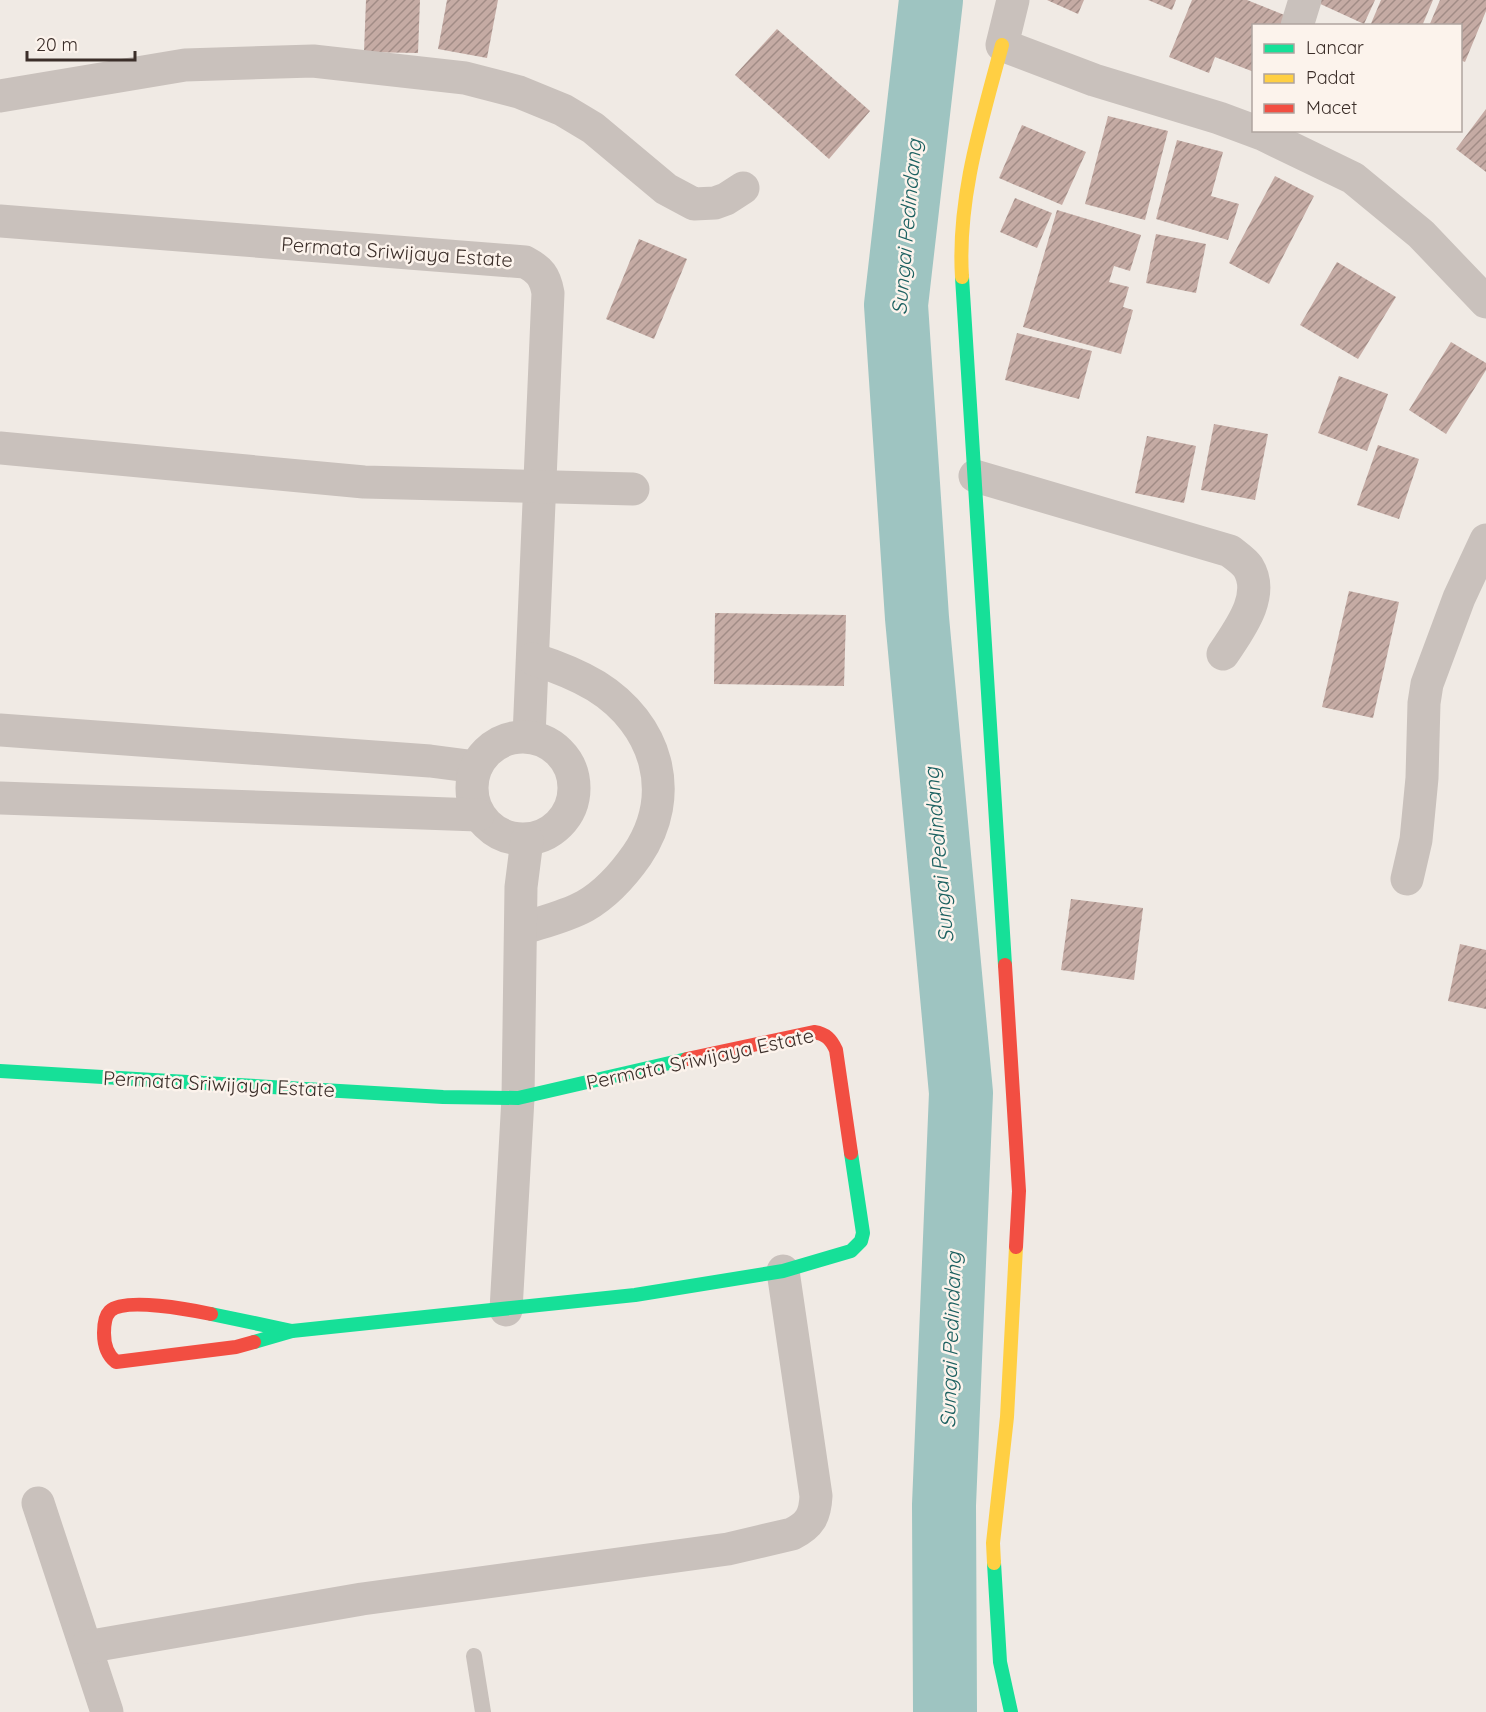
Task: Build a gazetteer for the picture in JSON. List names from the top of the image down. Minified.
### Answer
{"streets":{"street":["Permata Sriwijaya Estate"]},"water":["Sungai Pedindang"],"legend":["Lancar","Padat","Macet"],"scale_bar":"20 m"}
